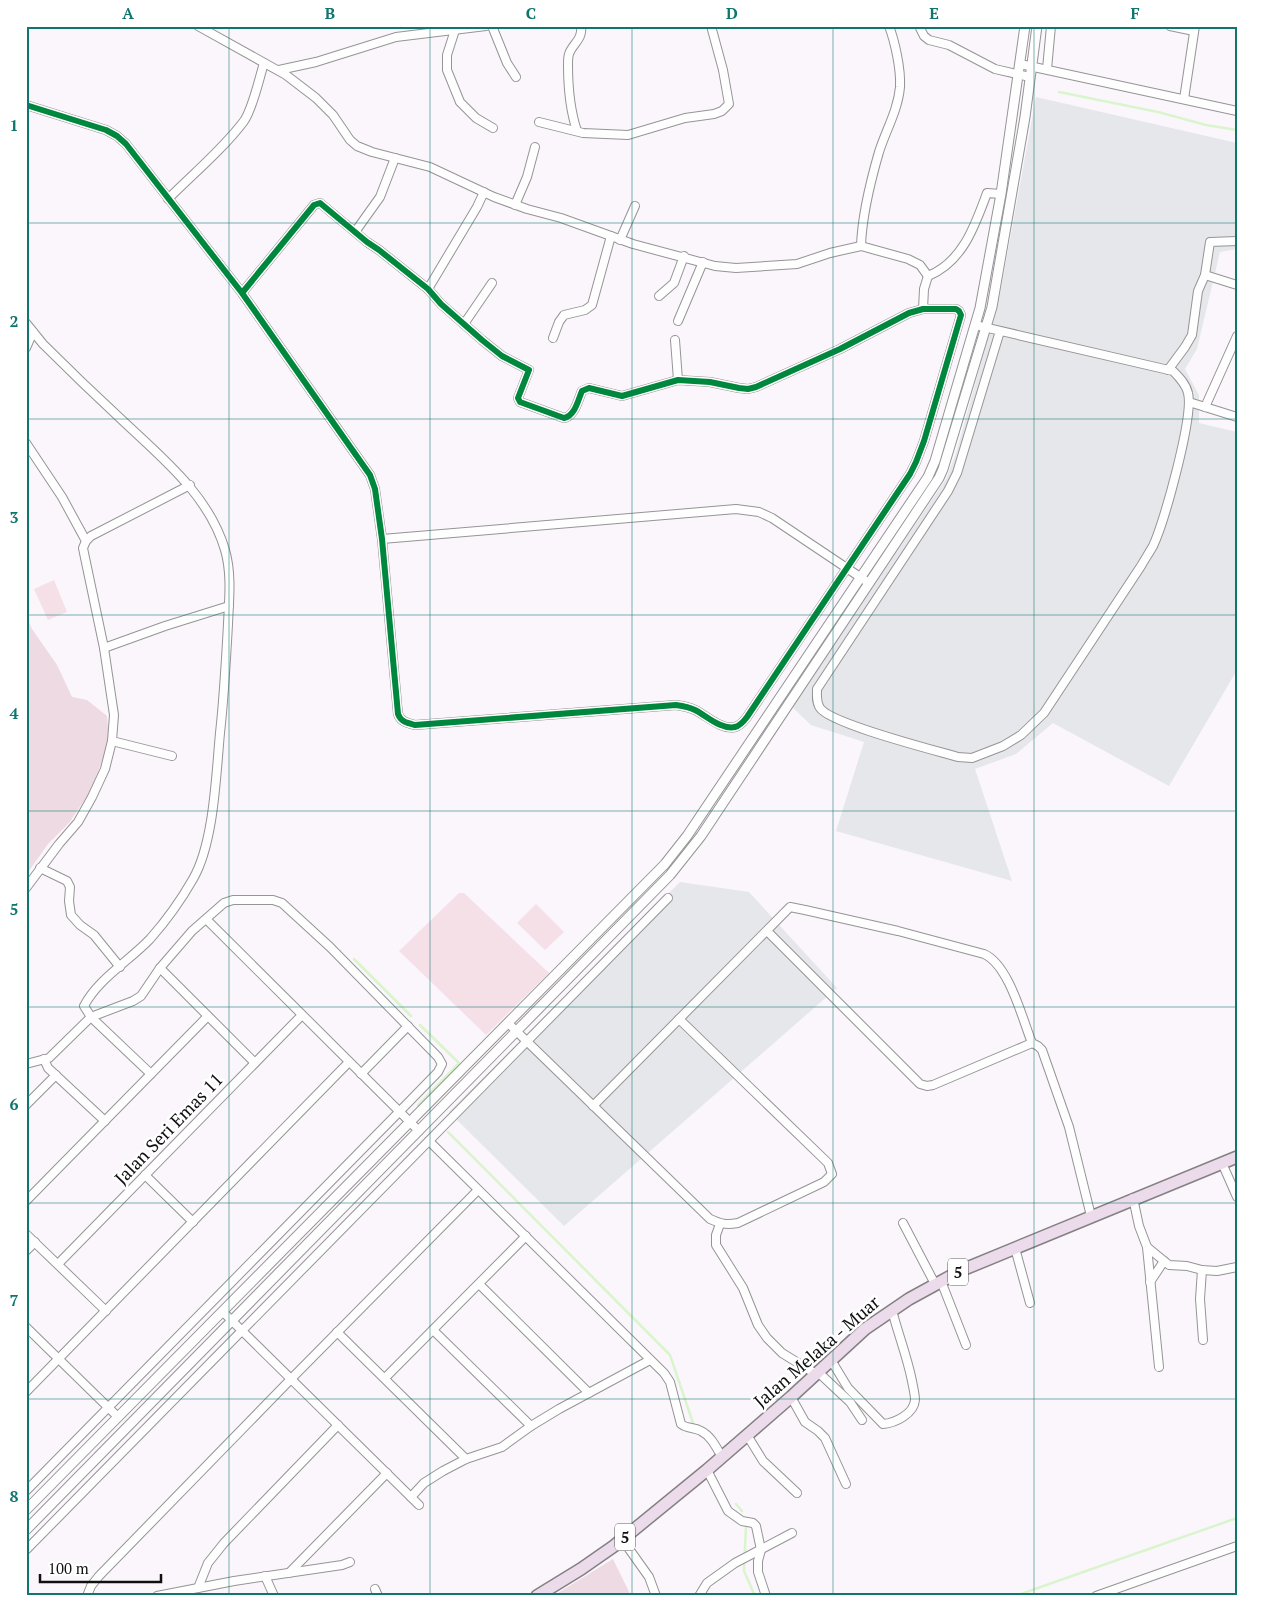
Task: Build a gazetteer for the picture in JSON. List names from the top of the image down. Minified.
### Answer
{"streets":{"main road":["5","Jalan Melaka - Muar"],"street":["Jalan Seri Emas 11"]},"scale_bar":"100 m","grid":{"columns":["A","B","C","D","E","F"],"rows":["1","2","3","4","5","6","7","8"]}}
